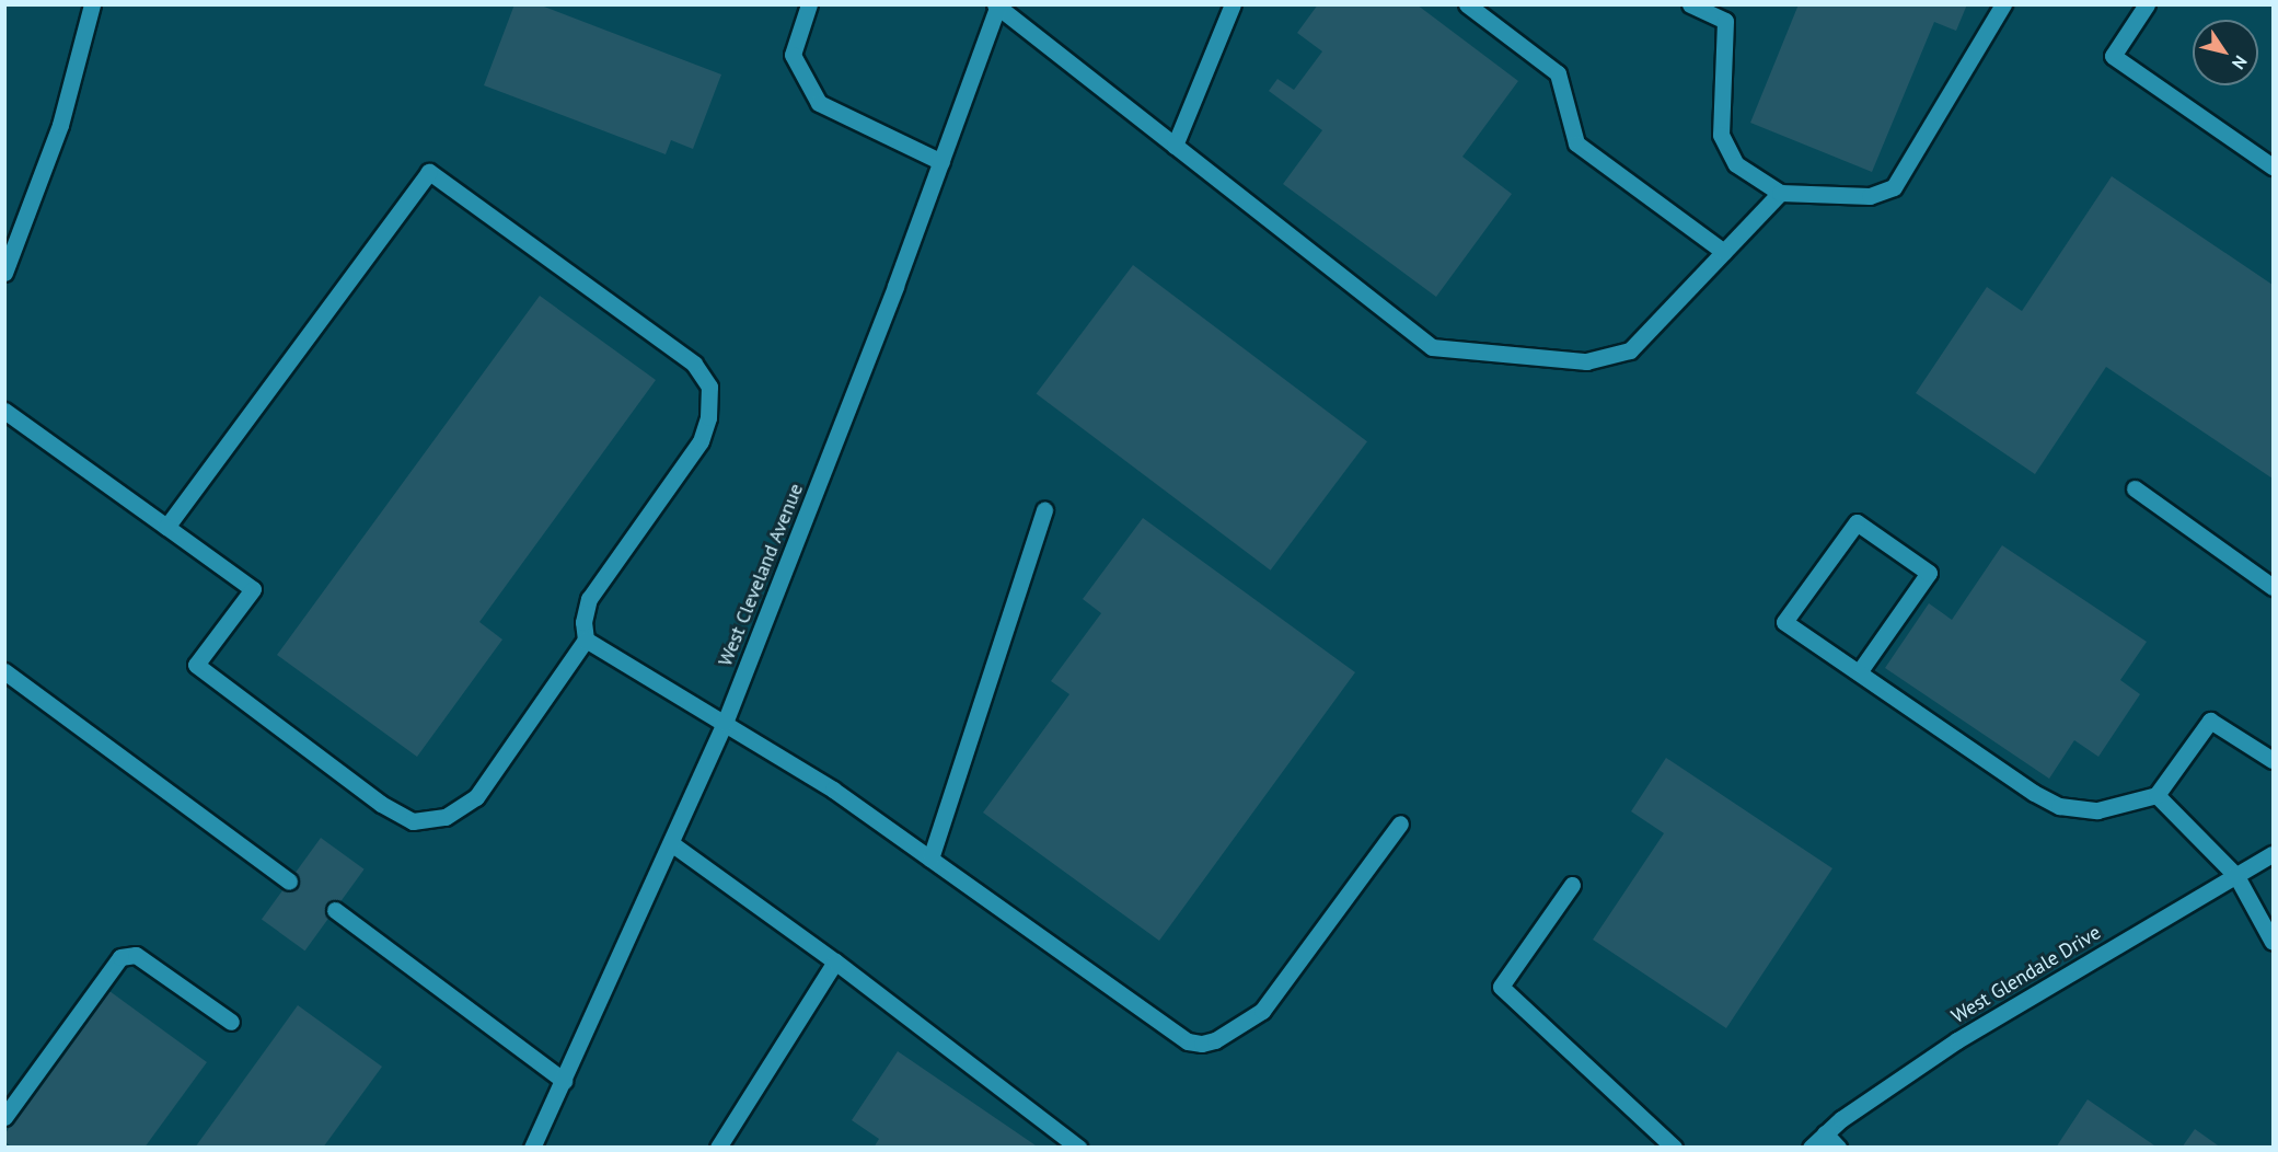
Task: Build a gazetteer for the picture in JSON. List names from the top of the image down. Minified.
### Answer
{"streets":{"main road":["West Cleveland Avenue","West Glendale Drive"]},"north":"bottom right"}
